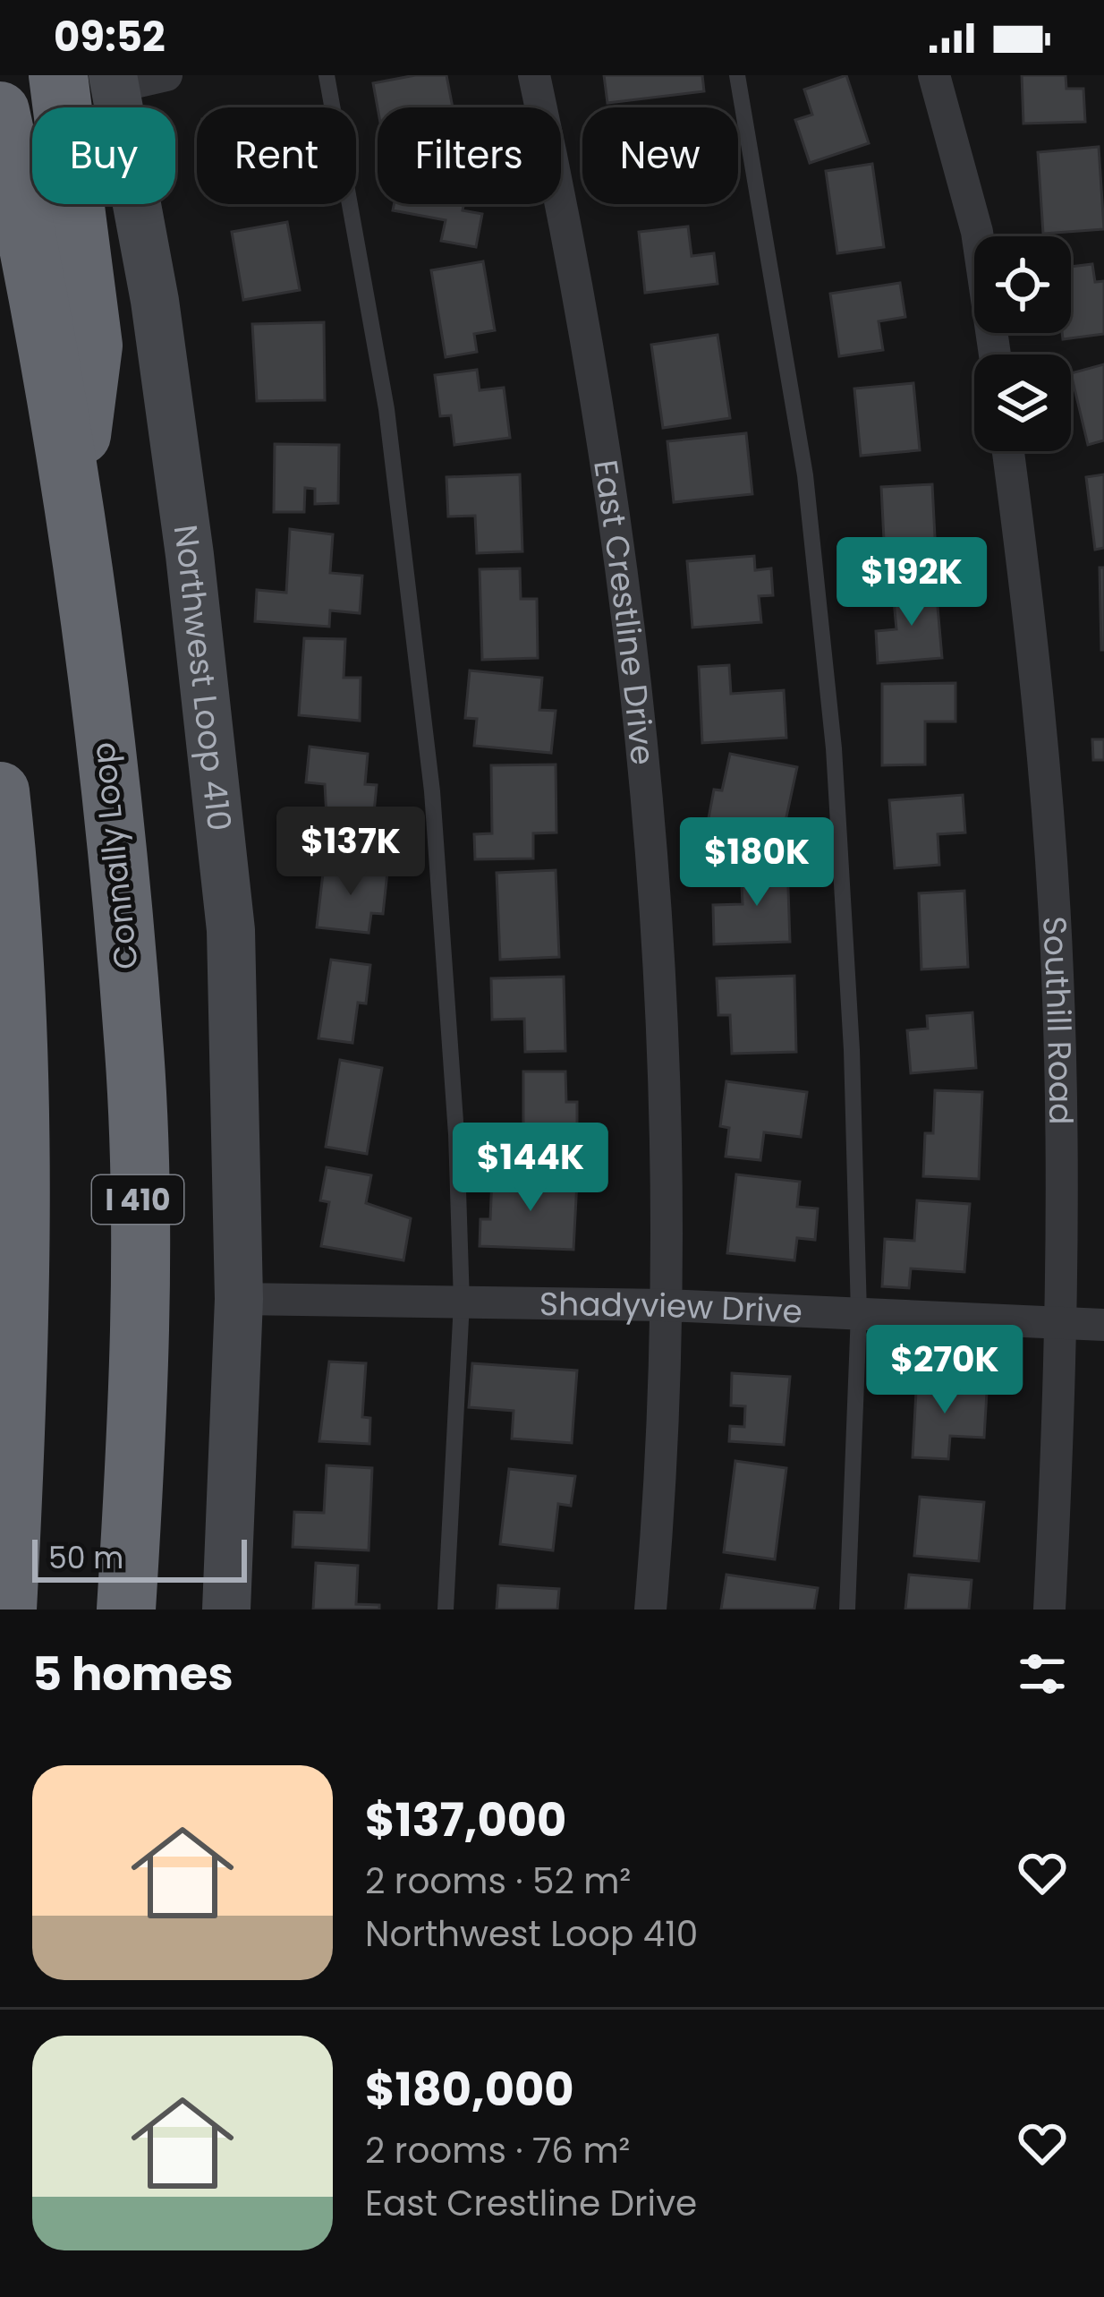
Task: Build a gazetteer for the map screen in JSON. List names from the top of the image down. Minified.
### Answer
{"streets":{"highway":["Connally Loop","I 410"],"main road":["Northwest Loop 410"],"street":["East Crestline Drive","Southill Road","Shadyview Drive"]},"crossings":[["East Crestline Drive","Shadyview Drive"],["Northwest Loop 410","Shadyview Drive"],["Southill Road","Shadyview Drive"]],"scale_bar":"50 m","page":{"status":"09:52","chip":["Buy","Rent","Filters","New"],"price":["$192K","$137K","$180K","$144K","$270K"],"scale":"50 m","heading":"5 homes","list":[{"name":"$137,000","note":"2 rooms · 52 m² · Northwest Loop 410"},{"name":"$180,000","note":"2 rooms · 76 m² · East Crestline Drive"}]}}
